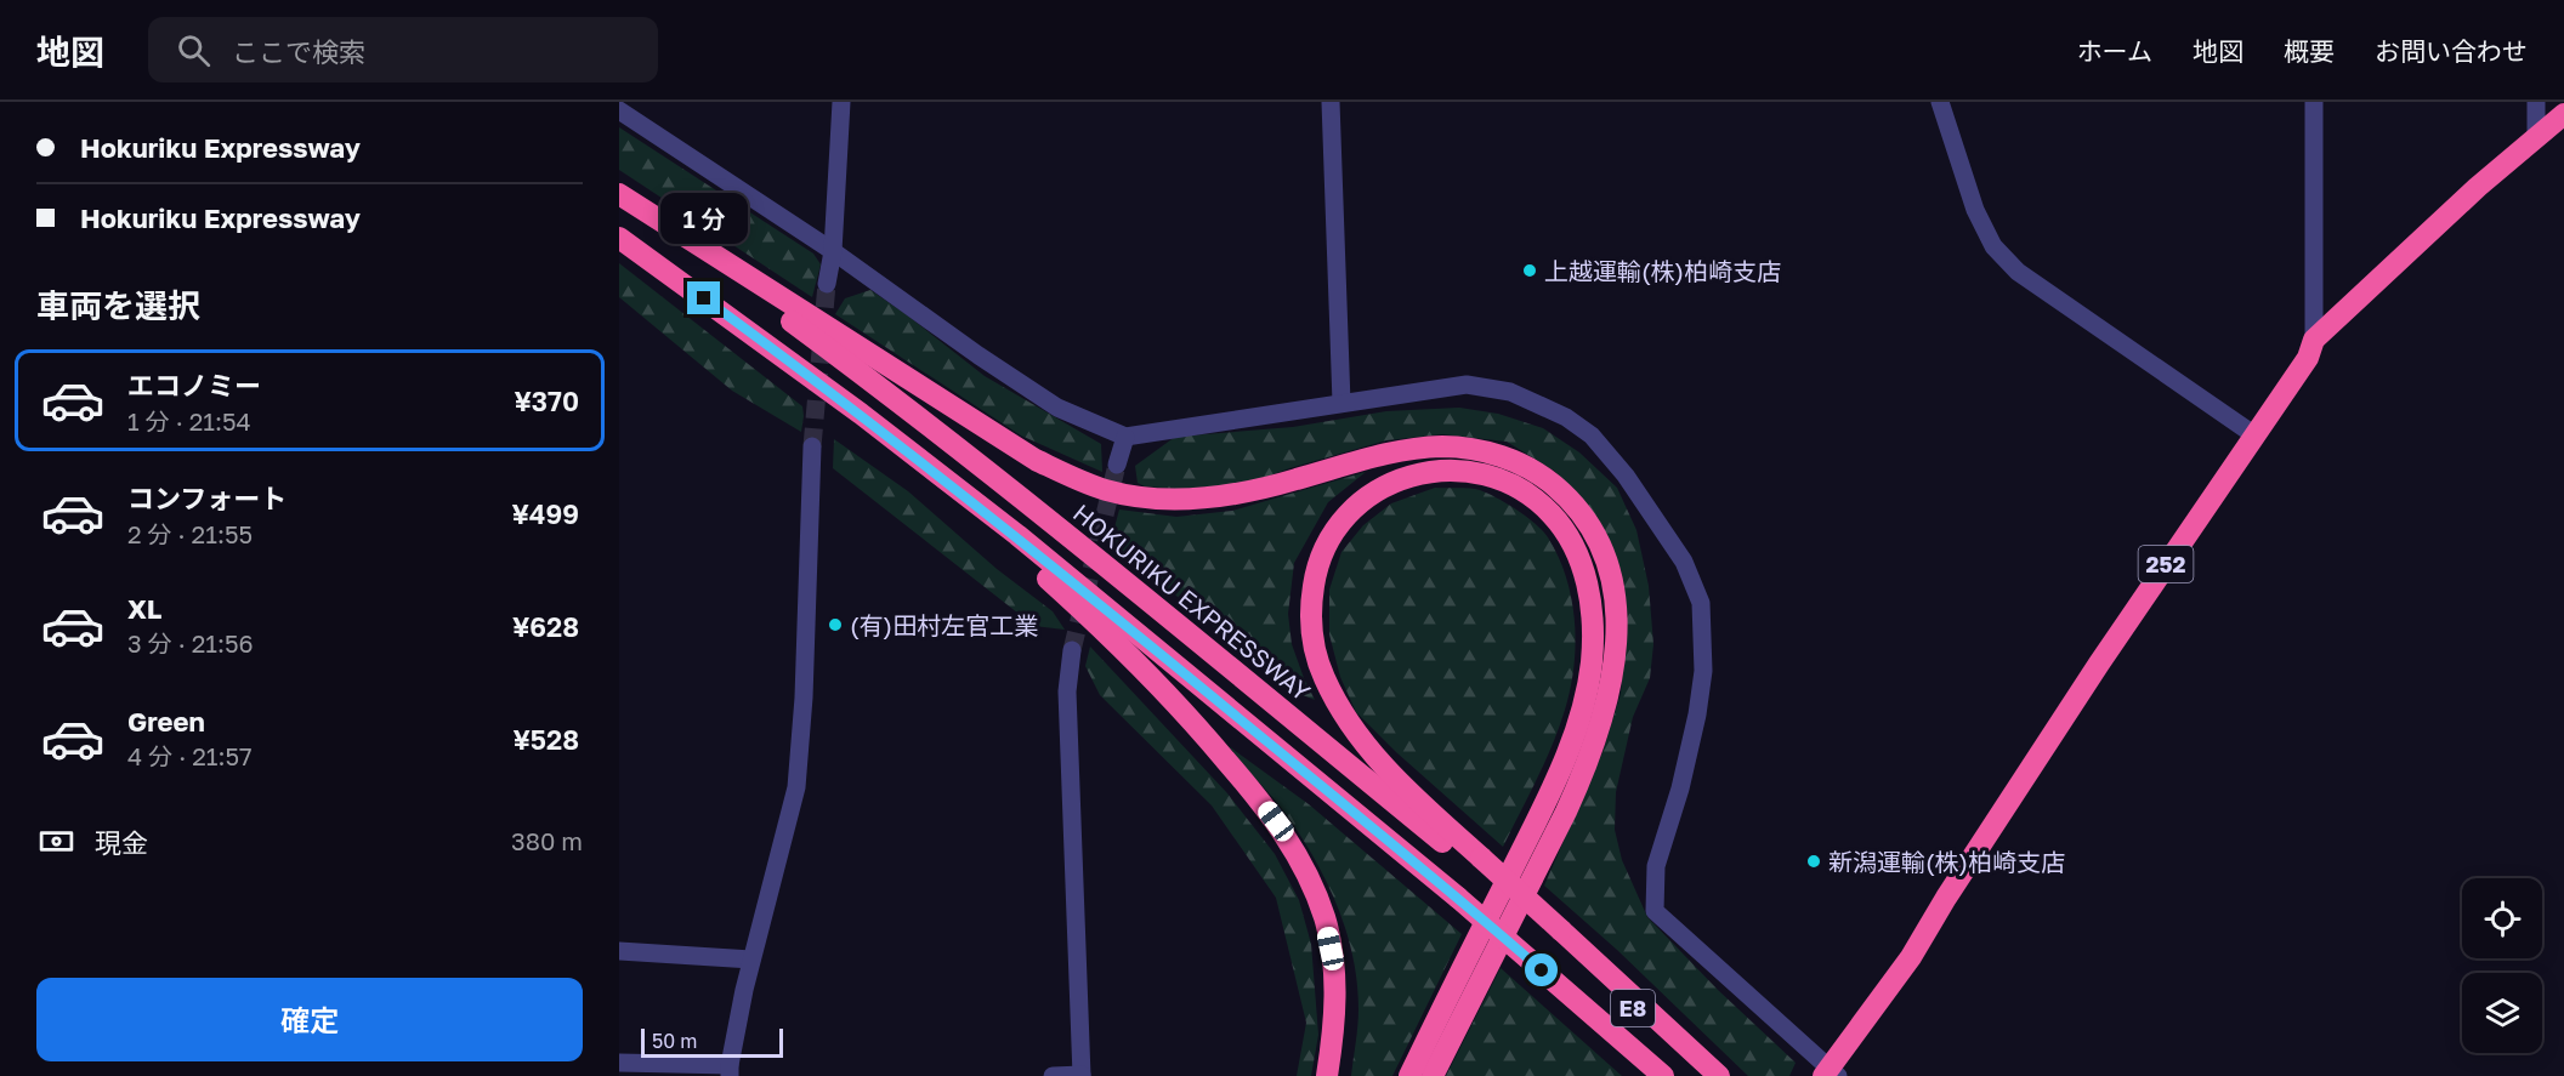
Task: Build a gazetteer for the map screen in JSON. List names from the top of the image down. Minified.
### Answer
{"streets":{"highway":["252","HOKURIKU EXPRESSWAY","E8"]},"places":["上越運輸(株)柏崎支店","(有)田村左官工業","新潟運輸(株)柏崎支店"],"scale_bar":"50 m","page":{"header":"地図","search":"ここで検索","nav":["ホーム","地図","概要","お問い合わせ"],"banner":["Hokuriku Expressway","Hokuriku Expressway"],"bubble":"1 分","heading":"車両を選択","list":[{"name":"エコノミー","note":"1 分 · 21:54","value":"¥370"},{"name":"コンフォート","note":"2 分 · 21:55","value":"¥499"},{"name":"XL","note":"3 分 · 21:56","value":"¥628"},{"name":"Green","note":"4 分 · 21:57","value":"¥528"}],"pay":["現金","380 m"],"buttons":"確定","scale":"50 m"}}
